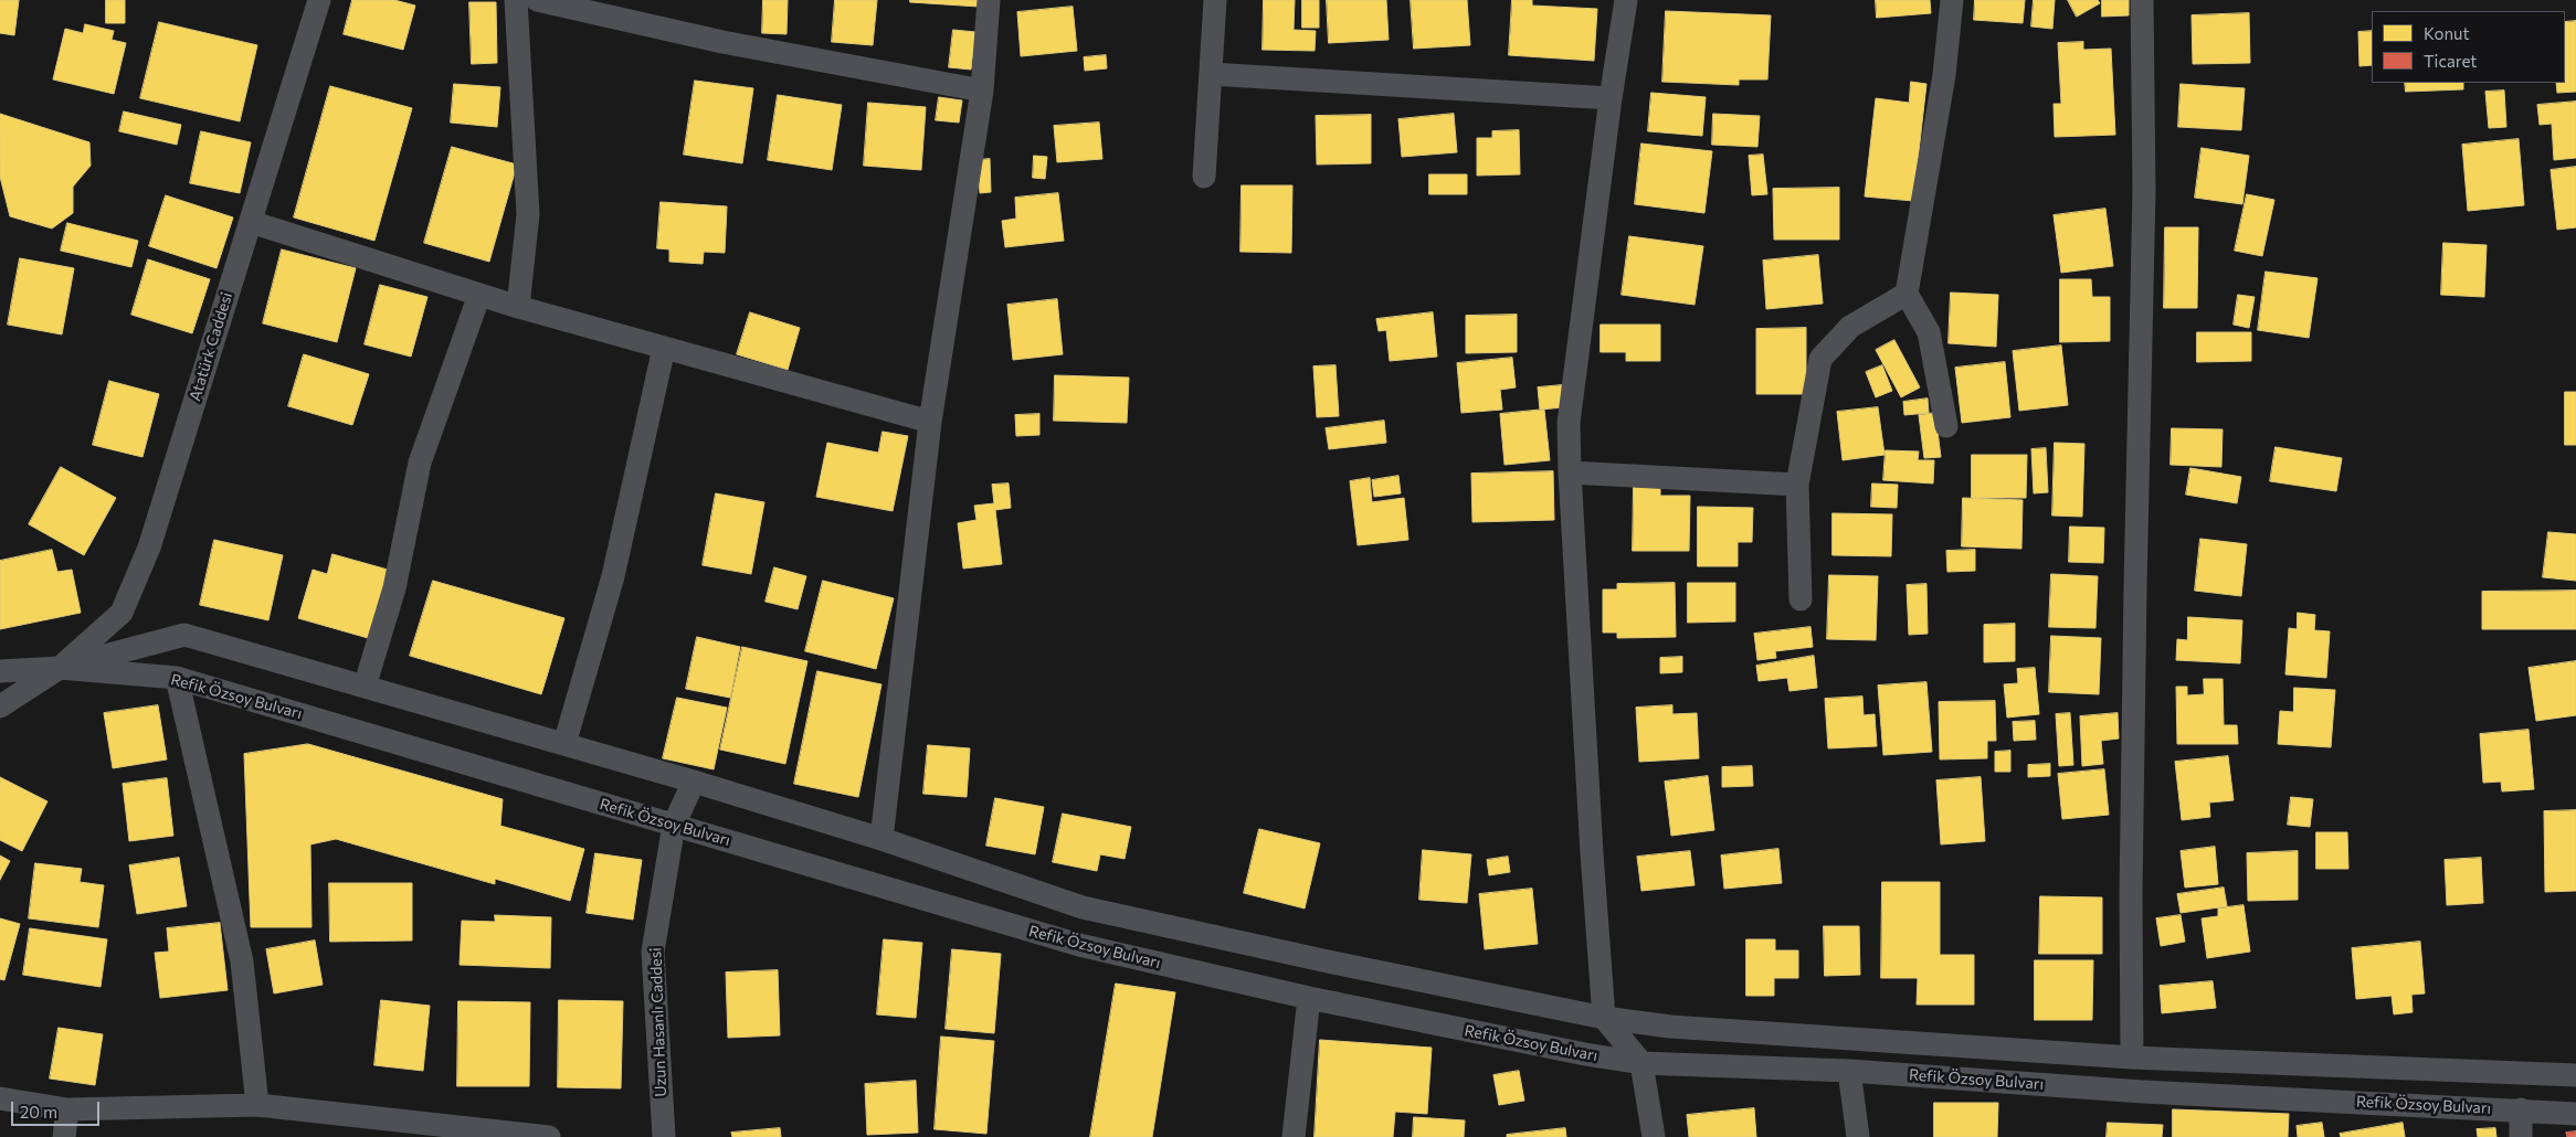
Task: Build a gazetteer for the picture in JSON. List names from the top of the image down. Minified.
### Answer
{"streets":{"street":["Atatürk Caddesi","Refik Özsoy Bulvarı","Uzun Hasanlı Caddesi"]},"crossings":[["Atatürk Caddesi","Refik Özsoy Bulvarı"],["Refik Özsoy Bulvarı","Uzun Hasanlı Caddesi"]],"legend":["Konut","Ticaret"],"scale_bar":"20 m"}
